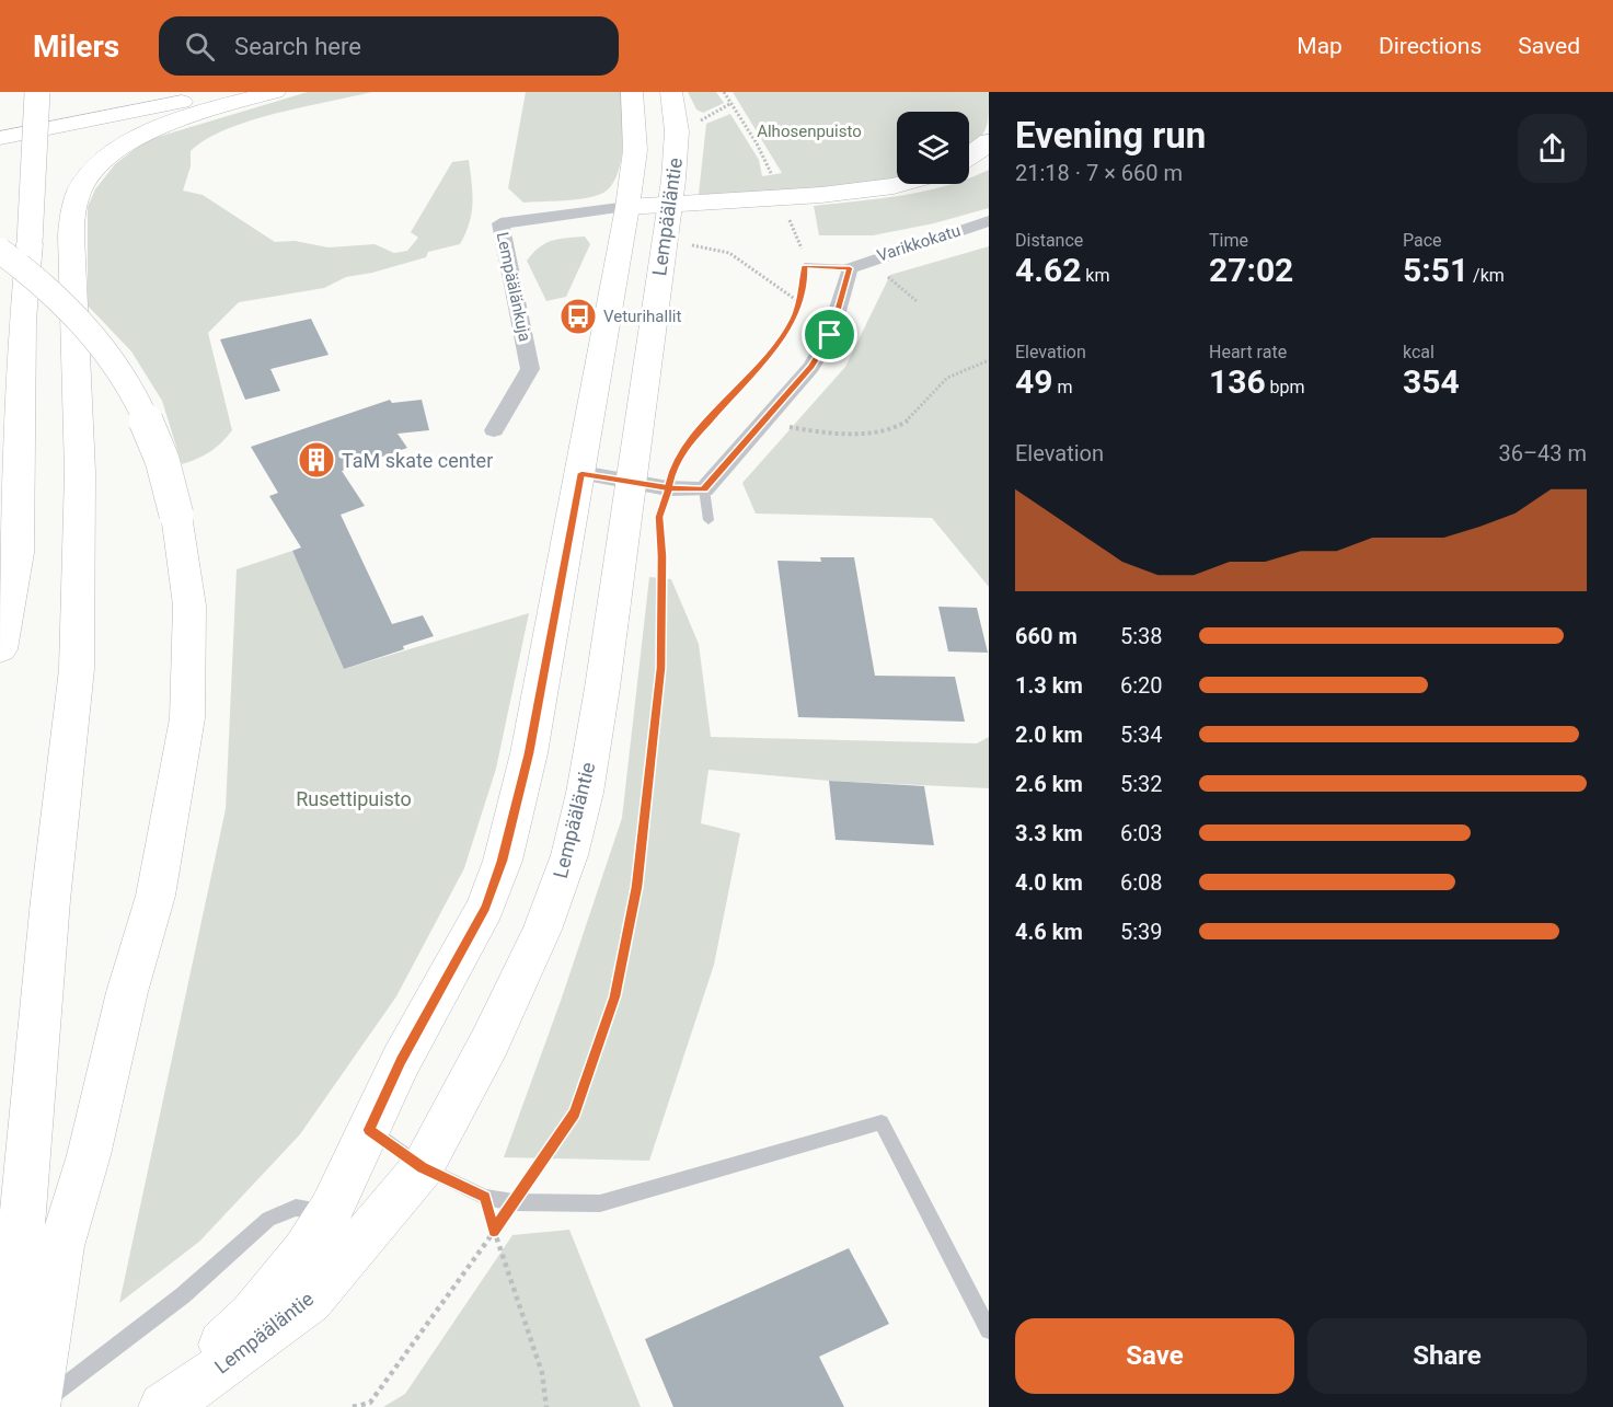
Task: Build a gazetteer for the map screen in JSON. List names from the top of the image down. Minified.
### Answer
{"streets":{"main road":["Lempääläntie"],"street":["Varikkokatu","Lempäälänkuja"]},"crossings":[["Lempääläntie","Lempäälänkuja"]],"parks":["Alhosenpuisto","Rusettipuisto"],"places":{"bus stop":["Veturihallit"],"building":["TaM skate center"]},"page":{"header":"Milers","search":"Search here","nav":["Map","Directions","Saved"],"heading":["Evening run","21:18 · 7 × 660 m"],"stats":[["Distance","4.62 km"],["Time","27:02"],["Pace","5:51 /km"],["Elevation","49 m"],["Heart rate","136 bpm"],["kcal","354"]],"chart":["Elevation","36–43 m"],"list":[{"name":"660 m","note":"5:38"},{"name":"1.3 km","note":"6:20"},{"name":"2.0 km","note":"5:34"},{"name":"2.6 km","note":"5:32"},{"name":"3.3 km","note":"6:03"},{"name":"4.0 km","note":"6:08"},{"name":"4.6 km","note":"5:39"}],"buttons":["Save","Share"]}}
